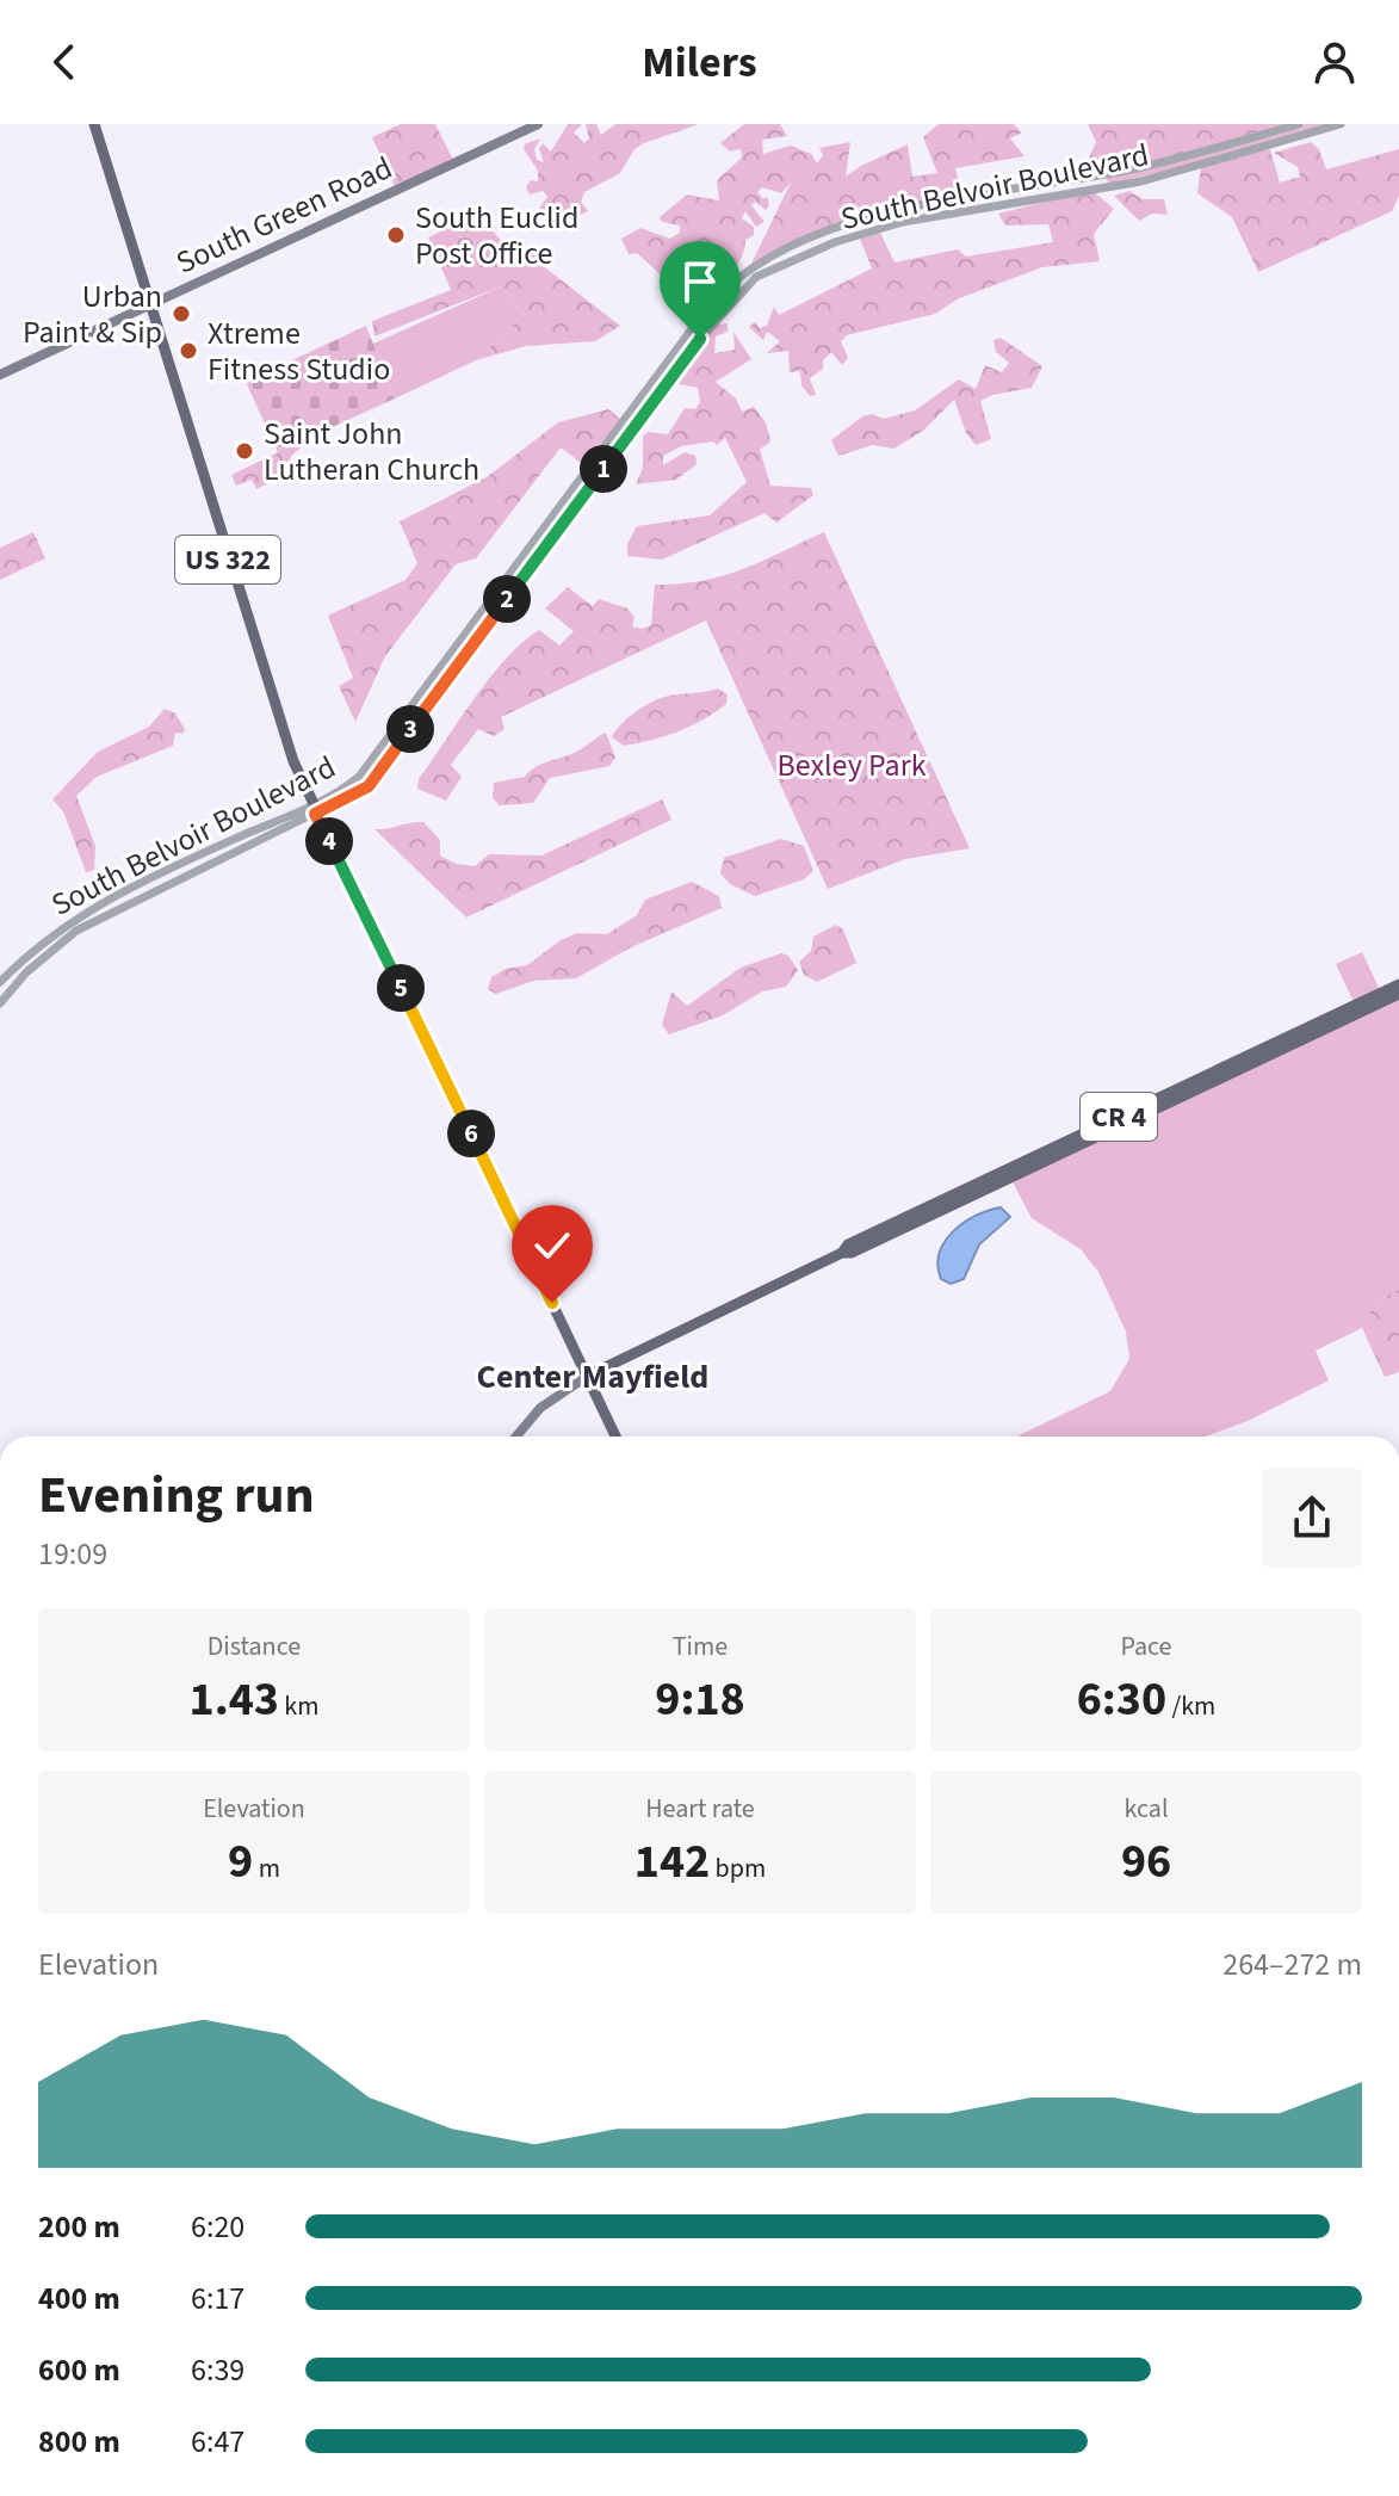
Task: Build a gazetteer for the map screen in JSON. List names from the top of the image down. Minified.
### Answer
{"streets":{"main road":["South Green Road","US 322","CR 4"],"street":["South Belvoir Boulevard"]},"crossings":[["South Belvoir Boulevard","US 322"],["South Green Road","US 322"],["US 322","CR 4"]],"districts":["Center Mayfield"],"parks":["Bexley Park"],"places":["South Euclid Post Office","Urban Paint & Sip","Xtreme Fitness Studio","Saint John Lutheran Church"],"page":{"header":"Milers","pins":["1","2","3","4","5","6"],"heading":["Evening run","19:09"],"stats":[["Distance","1.43 km"],["Time","9:18"],["Pace","6:30 /km"],["Elevation","9 m"],["Heart rate","142 bpm"],["kcal","96"]],"chart":["Elevation","264–272 m"],"list":[{"name":"200 m","note":"6:20"},{"name":"400 m","note":"6:17"},{"name":"600 m","note":"6:39"},{"name":"800 m","note":"6:47"}]}}
